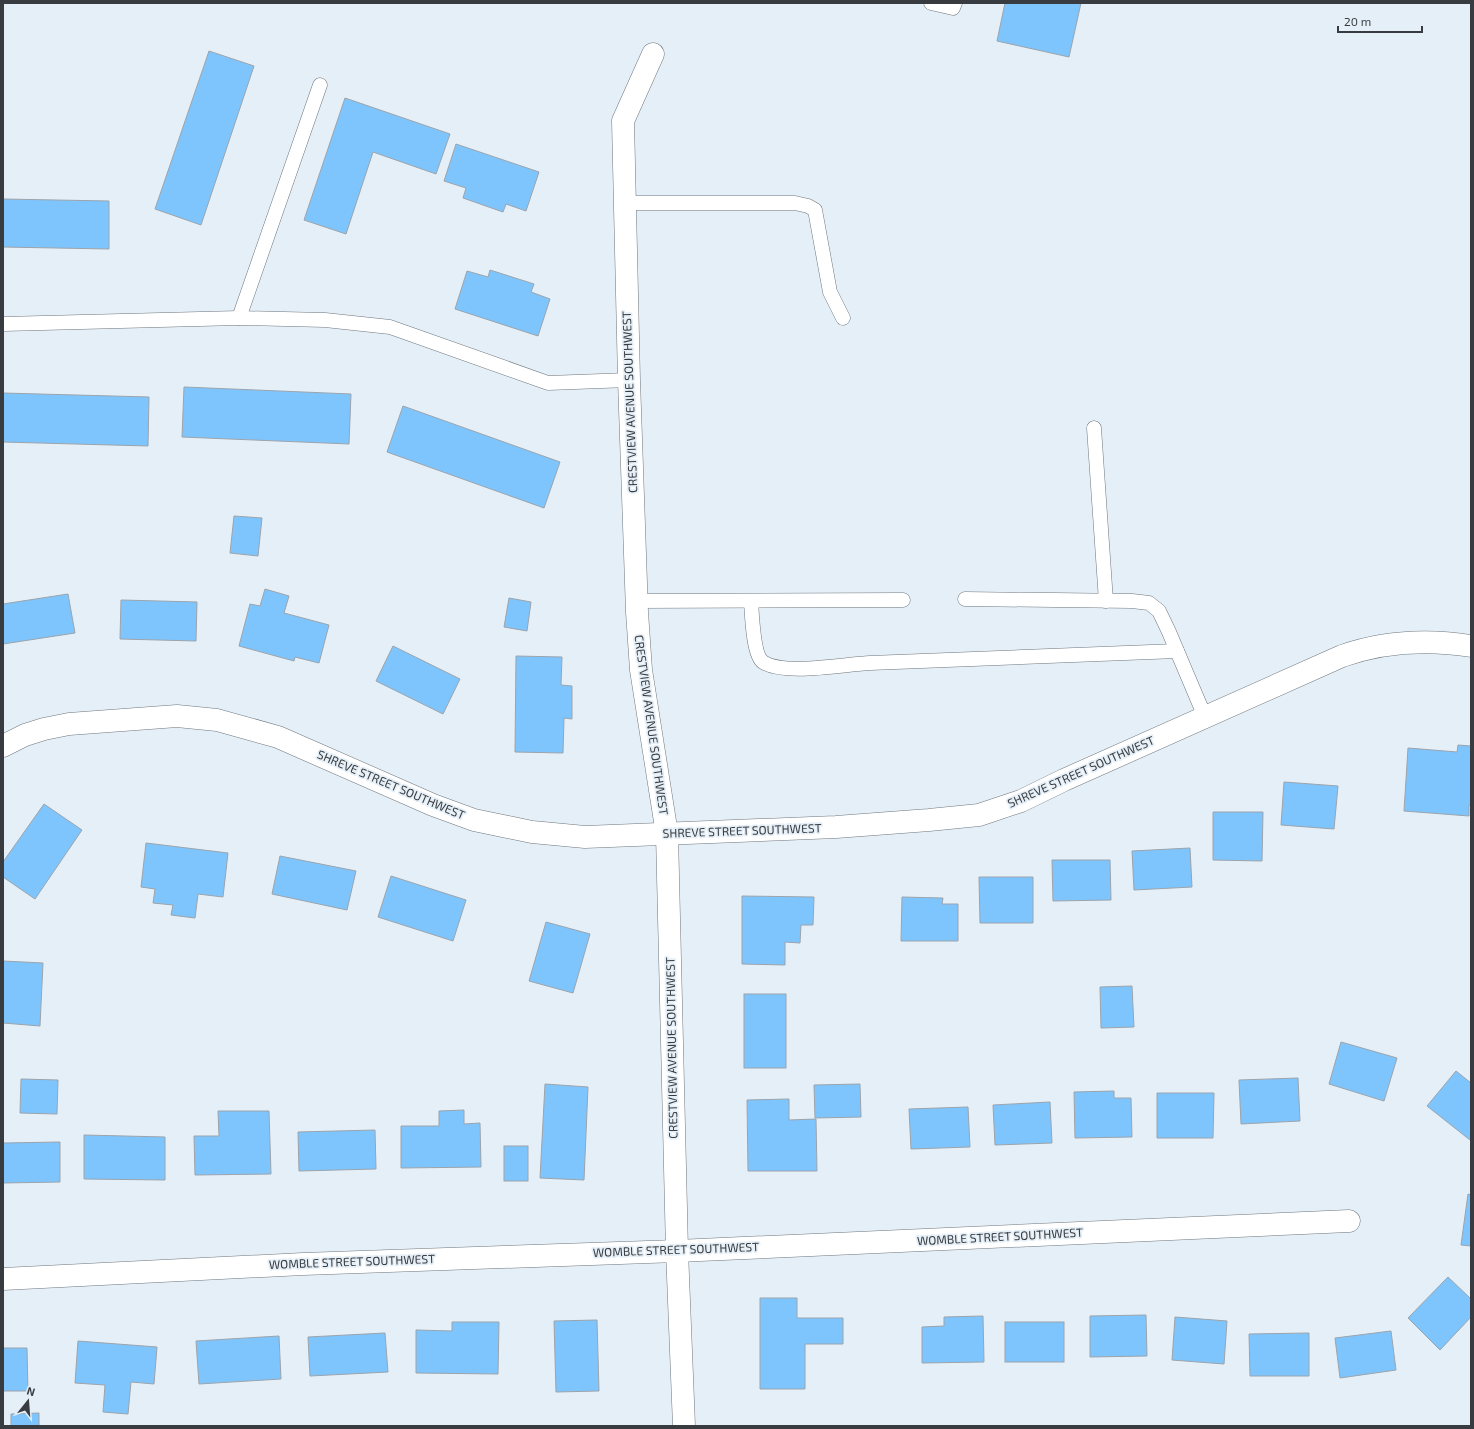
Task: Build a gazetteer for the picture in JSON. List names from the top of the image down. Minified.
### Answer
{"streets":{"street":["CRESTVIEW AVENUE SOUTHWEST","SHREVE STREET SOUTHWEST","WOMBLE STREET SOUTHWEST"]},"crossings":[["CRESTVIEW AVENUE SOUTHWEST","SHREVE STREET SOUTHWEST"],["CRESTVIEW AVENUE SOUTHWEST","WOMBLE STREET SOUTHWEST"]],"scale_bar":"20 m","north":"top"}
